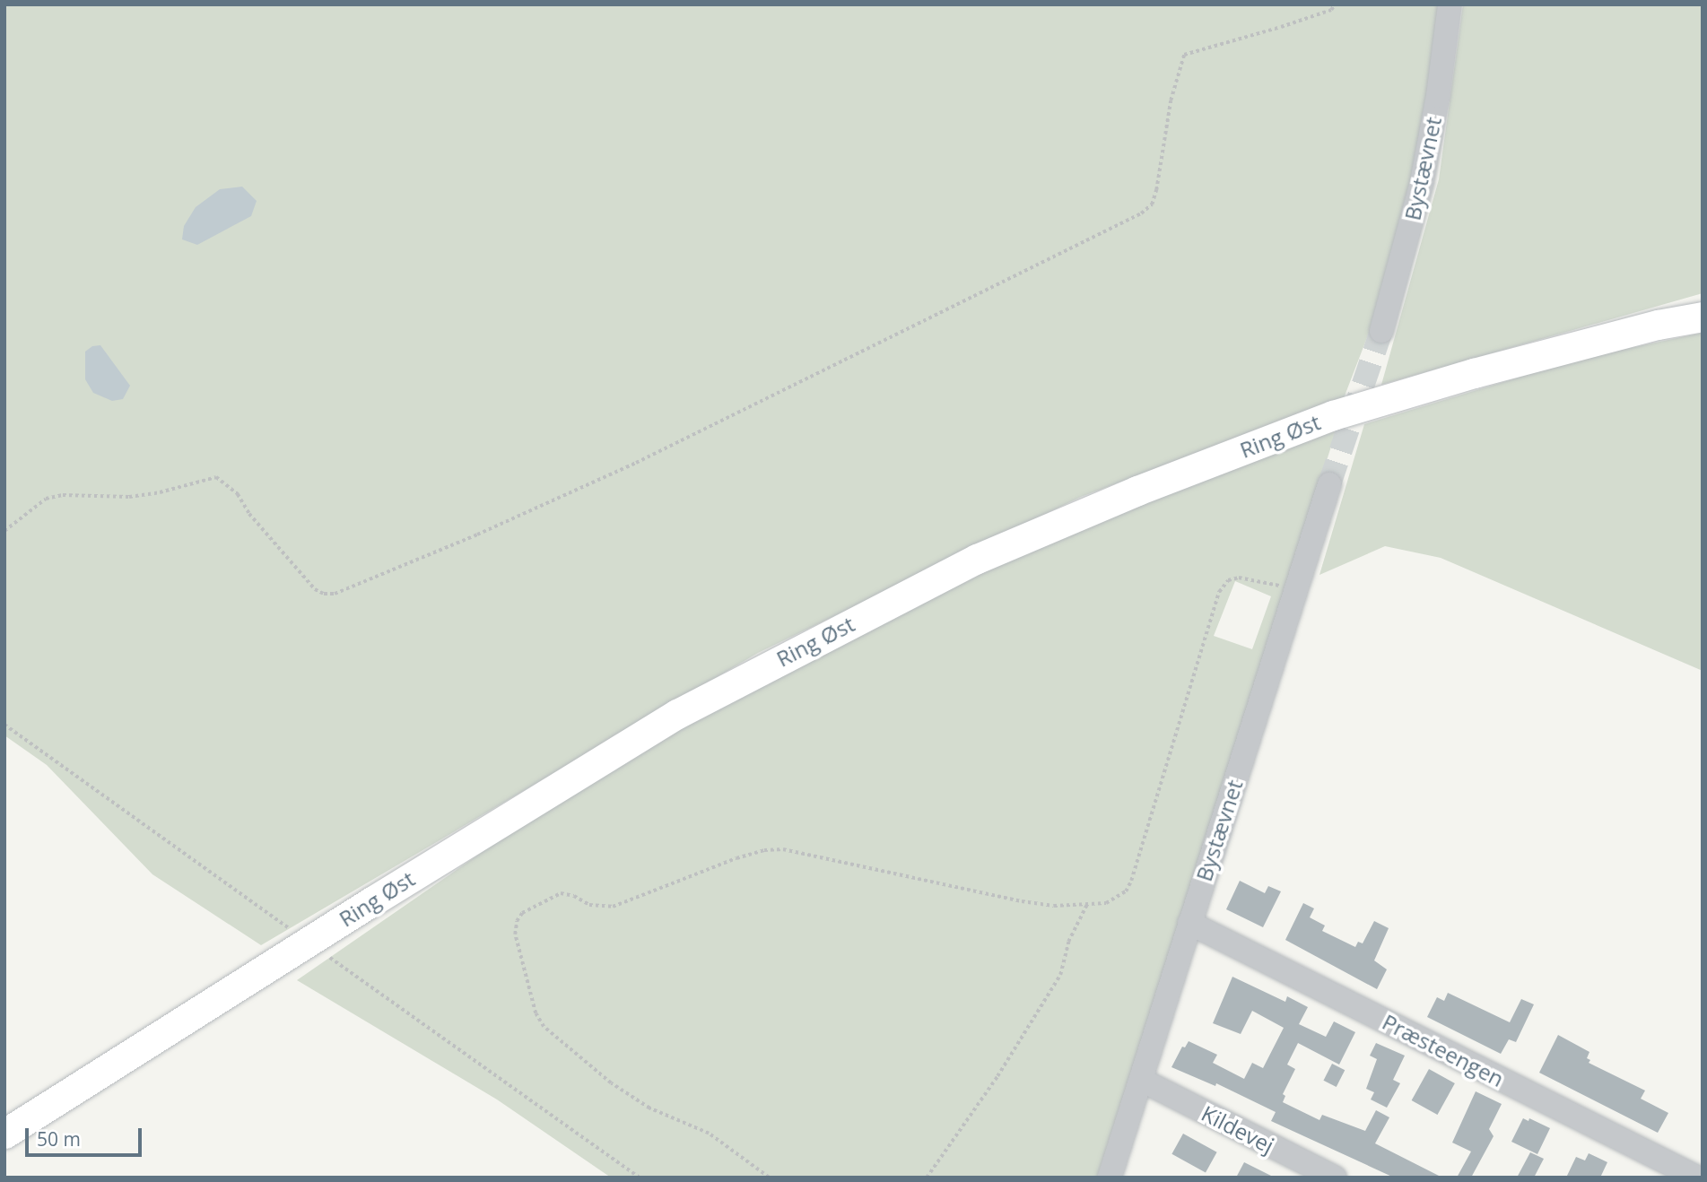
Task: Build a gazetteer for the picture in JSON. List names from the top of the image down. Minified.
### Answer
{"streets":{"main road":["Ring Øst"],"street":["Bystævnet","Præsteengen","Kildevej"]},"crossings":[["Bystævnet","Præsteengen"],["Bystævnet","Kildevej"]],"scale_bar":"50 m"}
